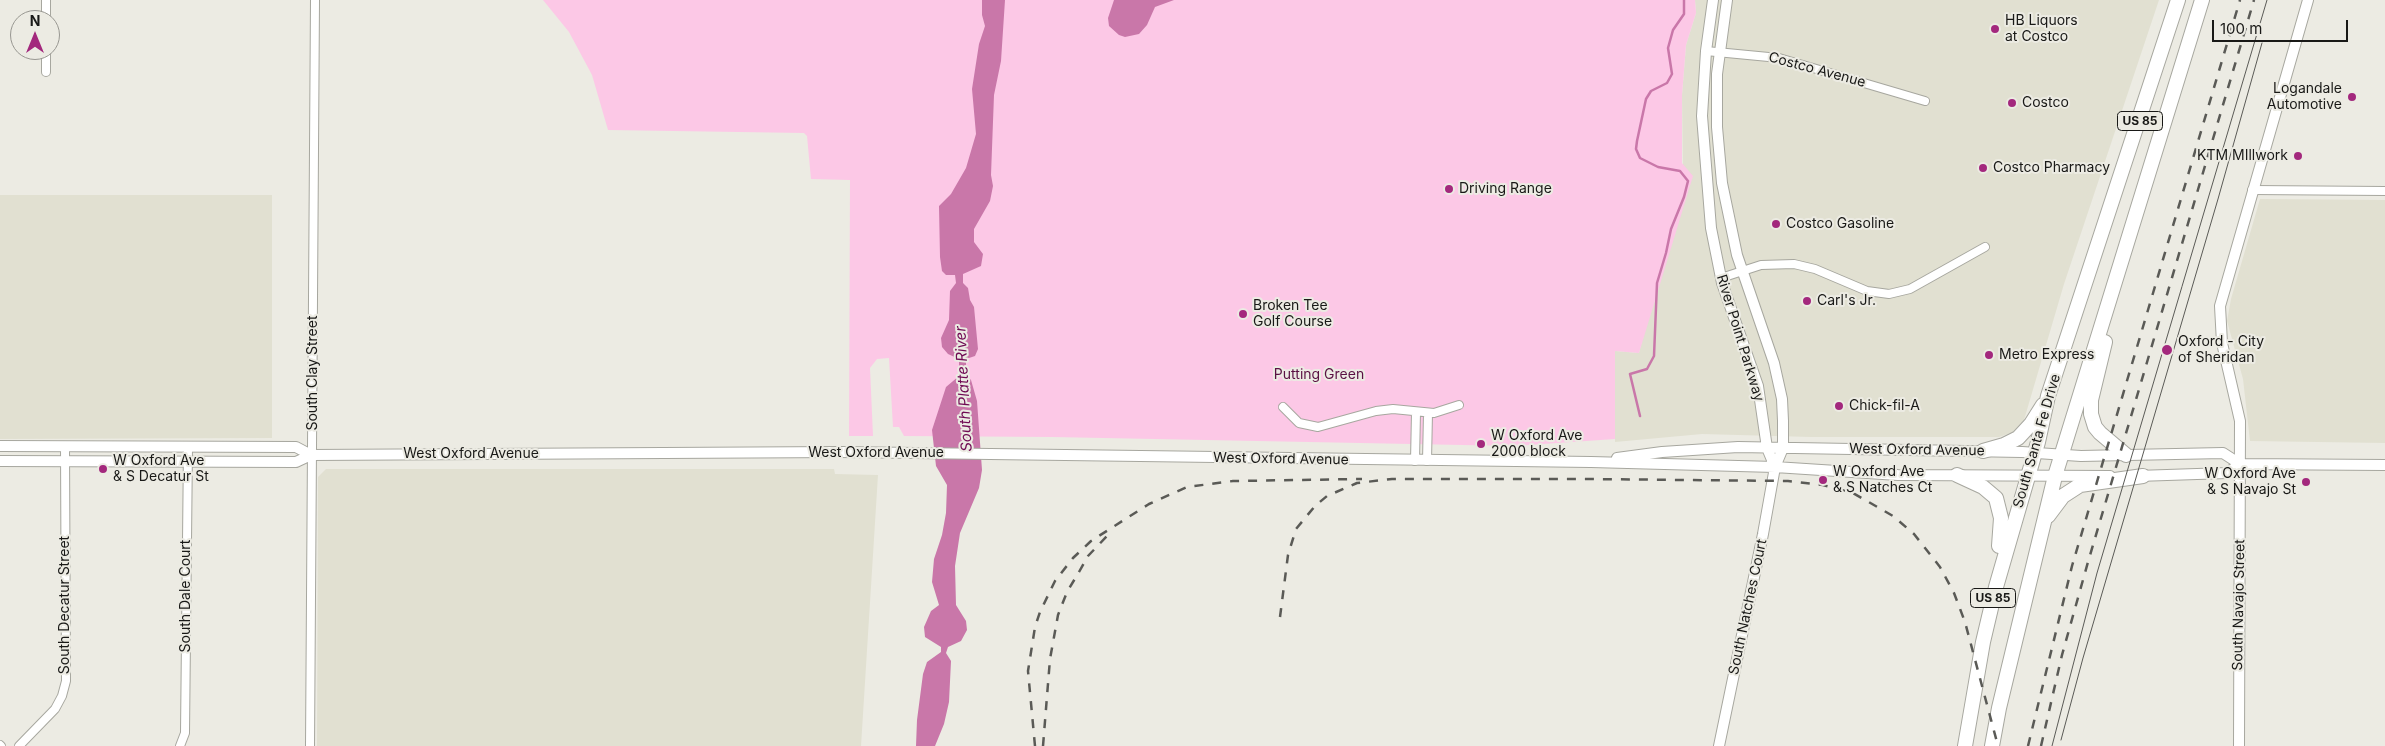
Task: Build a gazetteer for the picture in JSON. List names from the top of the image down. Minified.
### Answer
{"streets":{"highway":["US 85","South Santa Fe Drive"],"main road":["River Point Parkway","West Oxford Avenue","South Navajo Street","South Natches Court"],"street":["Costco Avenue","South Clay Street","South Dale Court","South Decatur Street"]},"crossings":[["Costco Avenue","River Point Parkway"],["River Point Parkway","West Oxford Avenue"],["River Point Parkway","South Natches Court"],["South Clay Street","West Oxford Avenue"],["South Santa Fe Drive","West Oxford Avenue"],["West Oxford Avenue","South Dale Court"],["West Oxford Avenue","South Decatur Street"],["West Oxford Avenue","South Navajo Street"],["West Oxford Avenue","South Natches Court"]],"water":["South Platte River"],"parks":["Putting Green"],"places":["HB Liquors at Costco","Logandale Automotive","Costco","KTM MIllwork","Costco Pharmacy","Driving Range","Costco Gasoline","Carl's Jr.","Broken Tee Golf Course","Oxford - City of Sheridan","Metro Express","Chick-fil-A","W Oxford Ave 2000 block","W Oxford Ave & S Decatur St","W Oxford Ave & S Natches Ct","W Oxford Ave & S Navajo St"],"scale_bar":"100 m","north":"top"}
